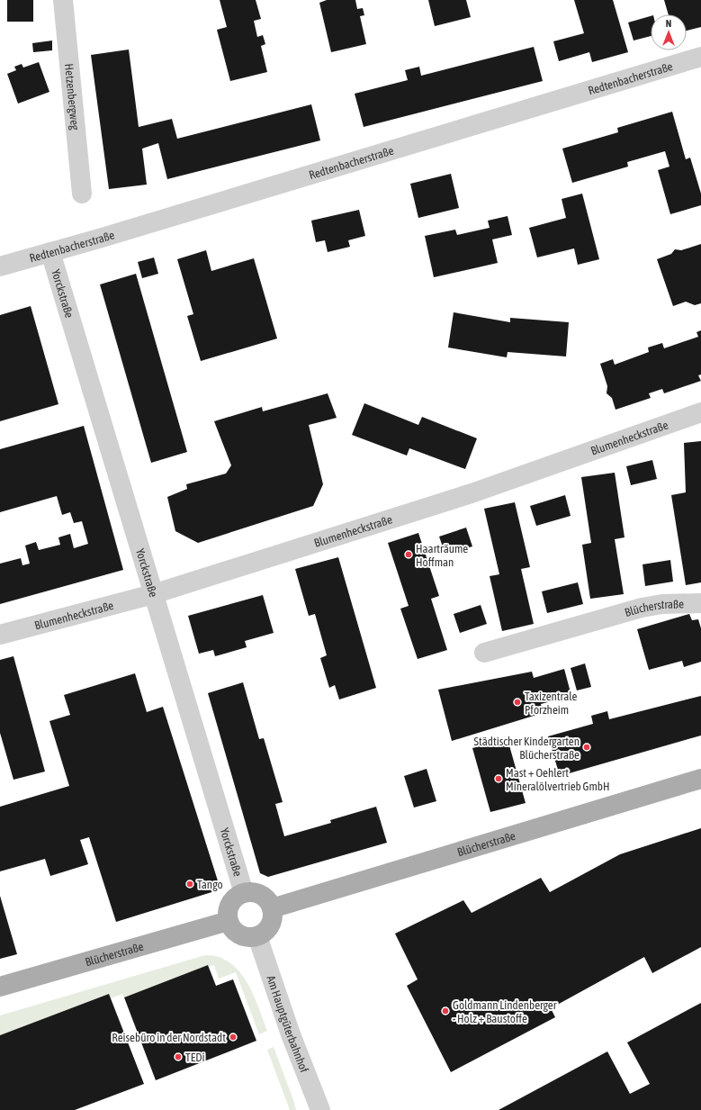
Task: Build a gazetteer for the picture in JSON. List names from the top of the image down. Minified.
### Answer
{"streets":{"main road":["Blücherstraße"],"street":["Redtenbacherstraße","Hetzenbergweg","Yorckstraße","Blumenheckstraße","Am Hauptgüterbahnhof"]},"crossings":[["Redtenbacherstraße","Yorckstraße"],["Yorckstraße","Blumenheckstraße"],["Yorckstraße","Blücherstraße"],["Yorckstraße","Am Hauptgüterbahnhof"],["Blücherstraße","Am Hauptgüterbahnhof"]],"places":["Haarträume Hoffman","Taxizentrale Pforzheim","Städtischer Kindergarten Blücherstraße","Mast + Oehlert Mineralölvertrieb GmbH","Tango","Goldmann Lindenberger - Holz + Baustoffe","Reisebüro in der Nordstadt","TEDi"],"north":"top"}
